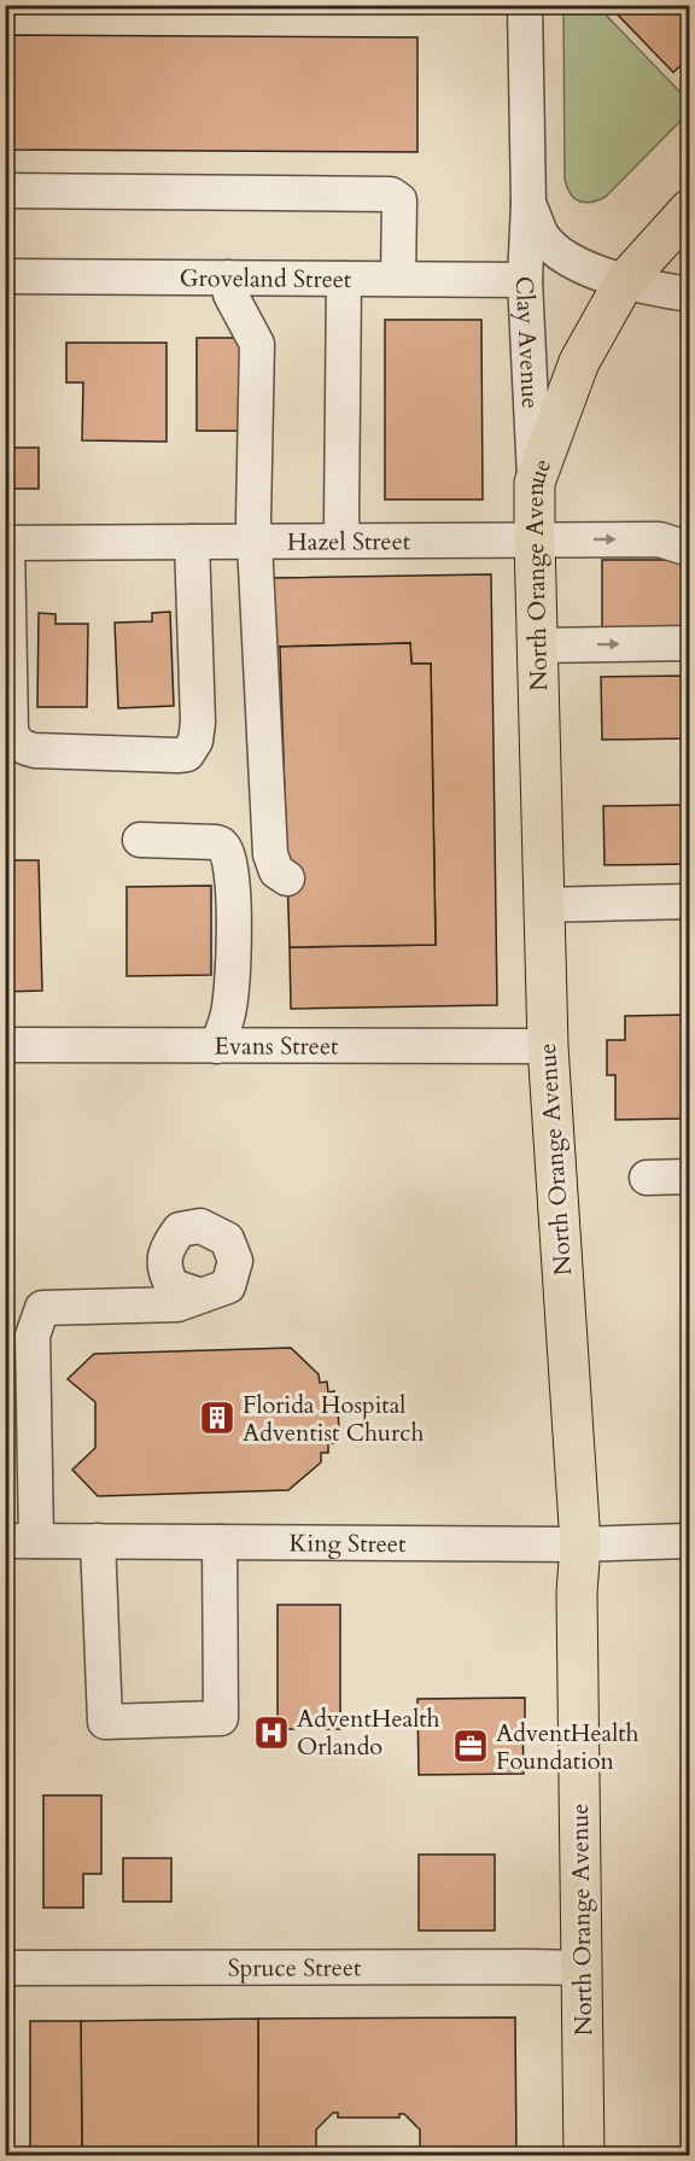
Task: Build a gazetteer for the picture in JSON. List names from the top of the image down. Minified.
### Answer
{"streets":{"main road":["North Orange Avenue"],"street":["Groveland Street","Clay Avenue","Hazel Street","Evans Street","King Street","Spruce Street"]},"crossings":[["Groveland Street","Clay Avenue"],["Clay Avenue","North Orange Avenue"],["Hazel Street","North Orange Avenue"],["North Orange Avenue","Evans Street"],["North Orange Avenue","King Street"],["North Orange Avenue","Spruce Street"]],"places":{"building":["Florida Hospital Adventist Church"],"hospital":["AdventHealth Orlando"],"office":["AdventHealth Foundation"]}}
